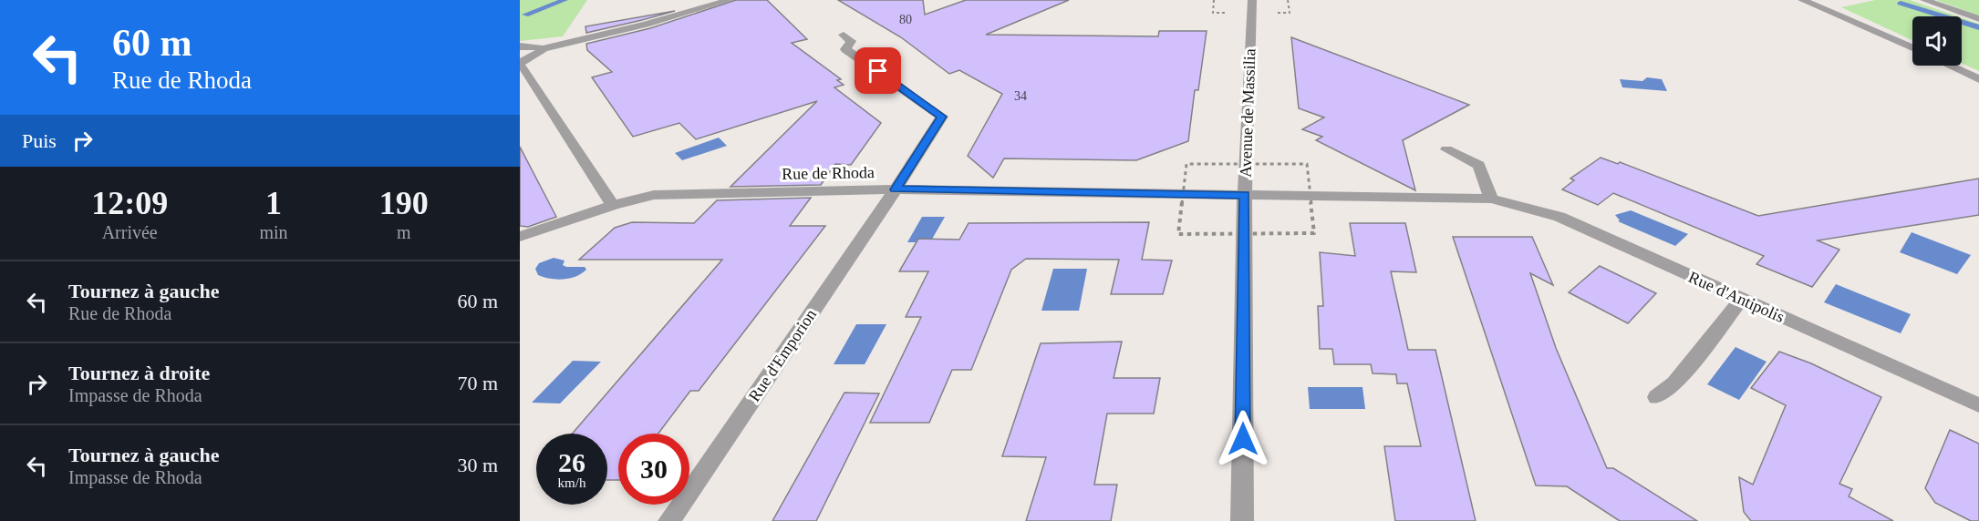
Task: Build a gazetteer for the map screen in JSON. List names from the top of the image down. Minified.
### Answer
{"streets":{"street":["Avenue de Massilia","Rue de Rhoda","Rue d'Antipolis","Rue d'Emporion"]},"crossings":[["Avenue de Massilia","Rue de Rhoda"],["Avenue de Massilia","Rue d'Antipolis"],["Rue de Rhoda","Rue d'Antipolis"],["Rue de Rhoda","Rue d'Emporion"]],"house_numbers":["80","34"],"page":{"turn":["60 m","Rue de Rhoda"],"then":"Puis","eta":["12:09","Arrivée","1","min","190","m"],"list":[{"name":"Tournez à gauche","note":"Rue de Rhoda","value":"60 m"},{"name":"Tournez à droite","note":"Impasse de Rhoda","value":"70 m"},{"name":"Tournez à gauche","note":"Impasse de Rhoda","value":"30 m"}],"speed":"26 km/h","limit":"30"}}
